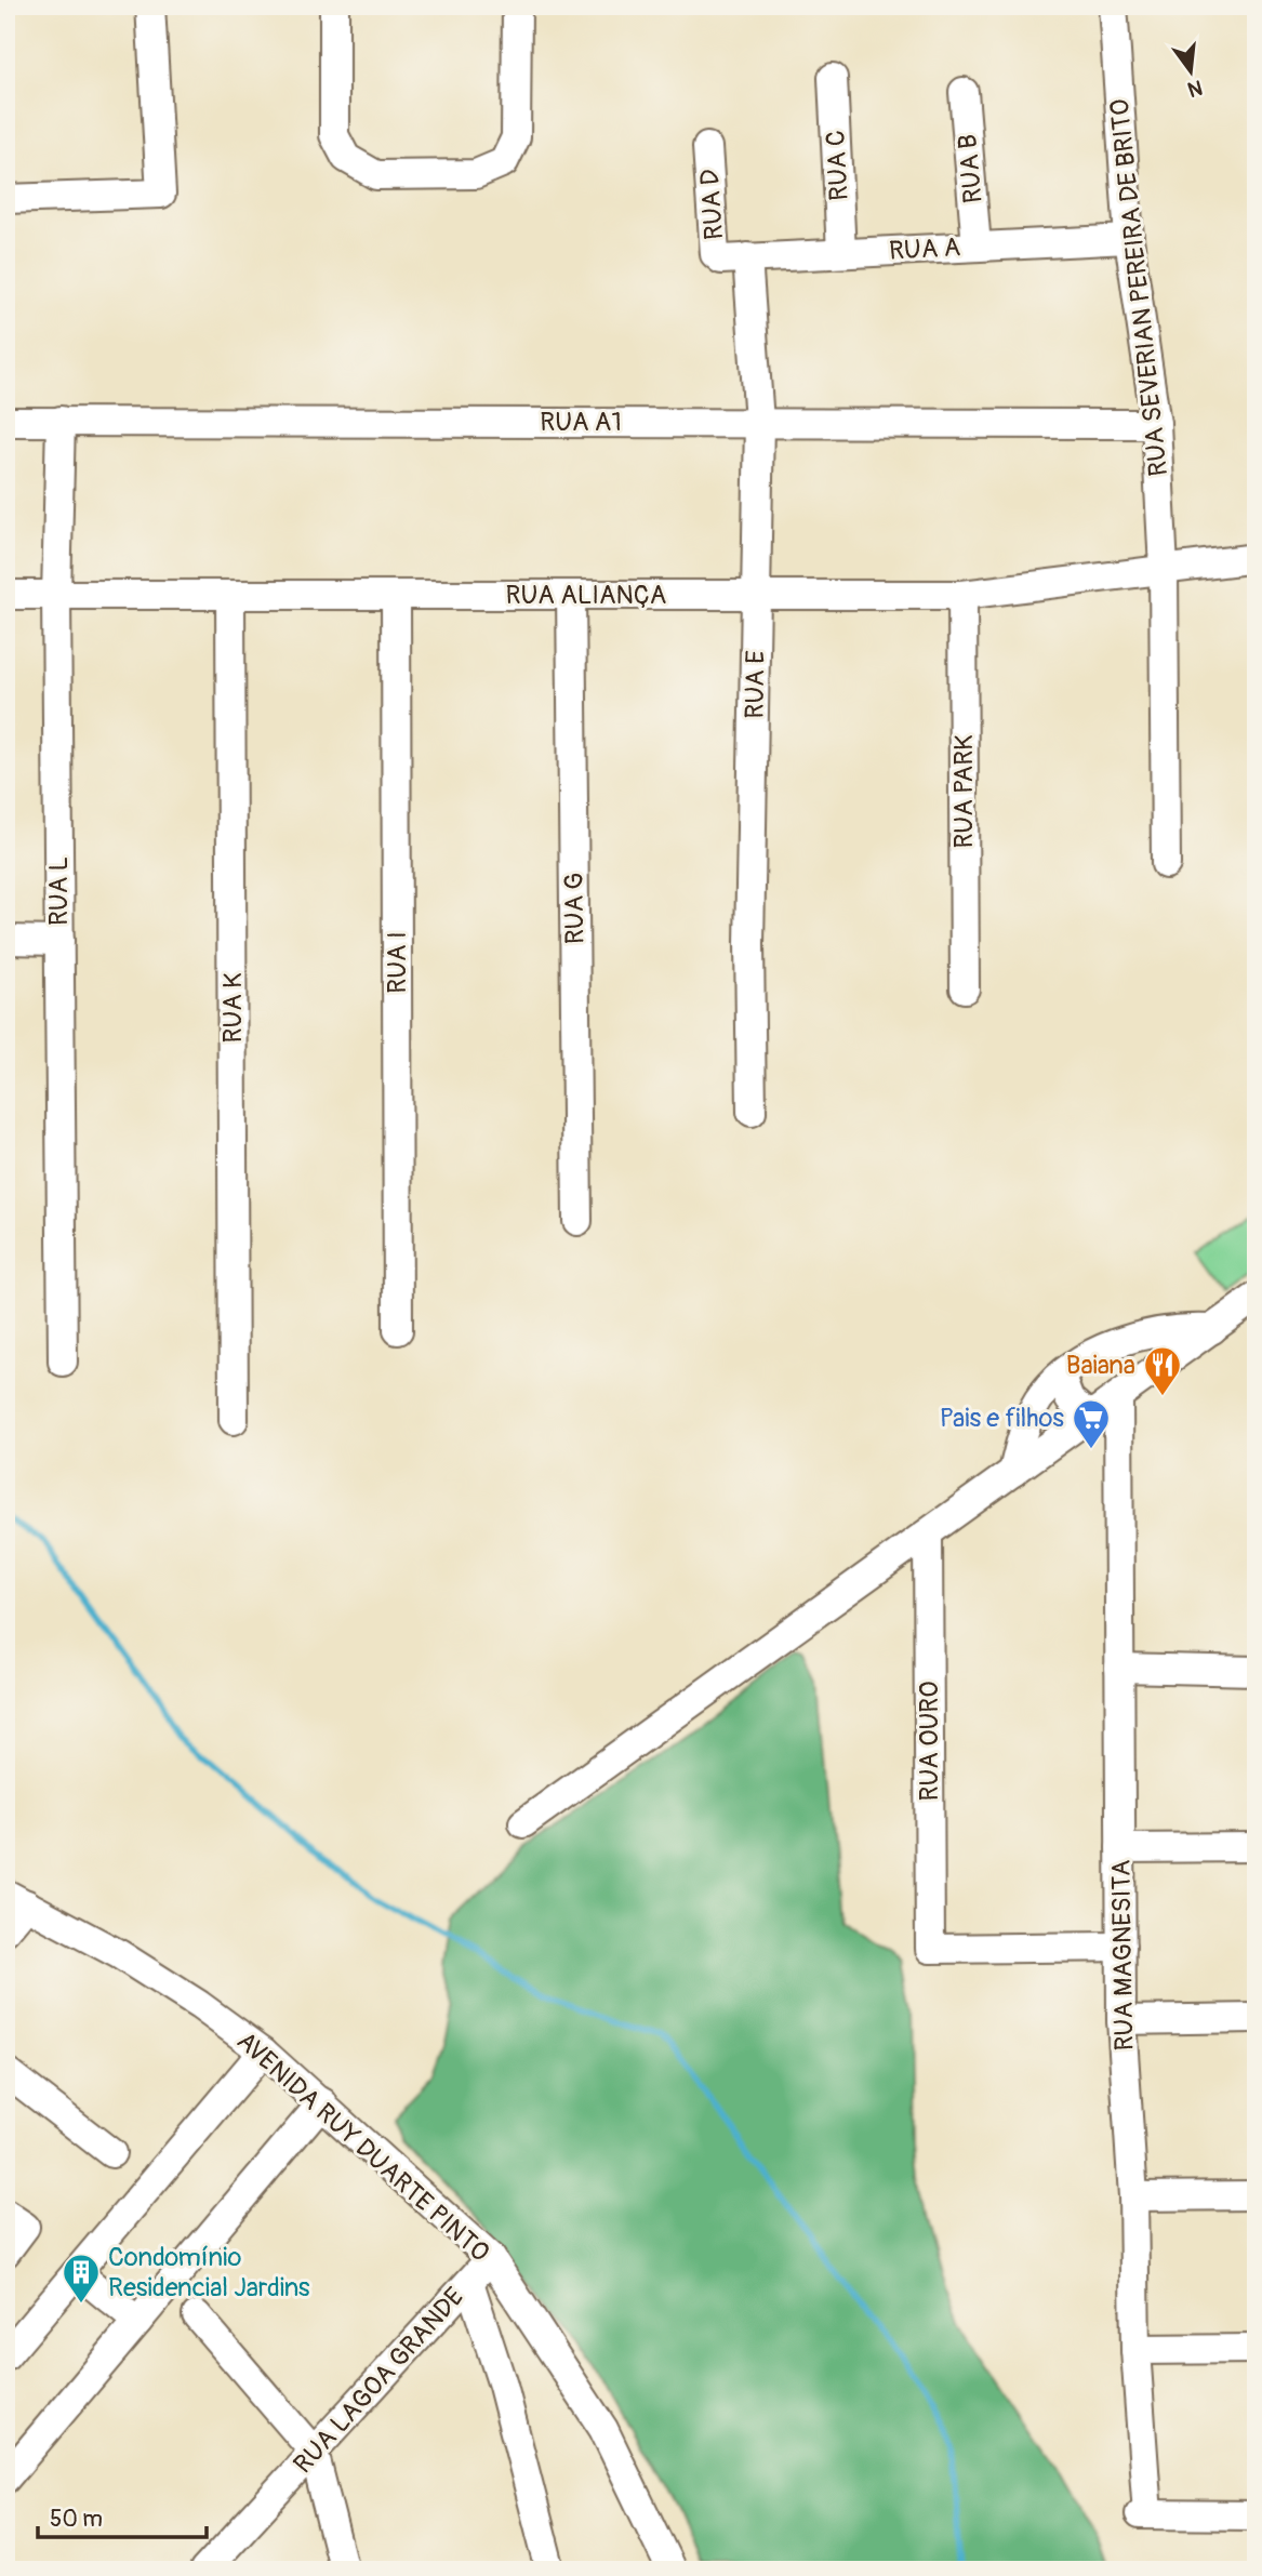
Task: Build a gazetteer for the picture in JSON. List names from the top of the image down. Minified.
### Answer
{"streets":{"street":["RUA C","RUA B","RUA D","RUA A","RUA SEVERIAN PEREIRA DE BRITO","RUA A1","RUA ALIANÇA","RUA E","RUA PARK","RUA L","RUA G","RUA I","RUA K","RUA OURO","RUA MAGNESITA","AVENIDA RUY DUARTE PINTO","RUA LAGOA GRANDE"]},"crossings":[["RUA C","RUA A"],["RUA B","RUA A"],["RUA D","RUA A"],["RUA D","RUA E"],["RUA A","RUA SEVERIAN PEREIRA DE BRITO"],["RUA A","RUA E"],["RUA SEVERIAN PEREIRA DE BRITO","RUA A1"],["RUA SEVERIAN PEREIRA DE BRITO","RUA ALIANÇA"],["RUA A1","RUA E"],["RUA A1","RUA L"],["RUA ALIANÇA","RUA E"],["RUA ALIANÇA","RUA PARK"],["RUA ALIANÇA","RUA L"],["RUA ALIANÇA","RUA G"],["RUA ALIANÇA","RUA I"],["RUA ALIANÇA","RUA K"],["RUA OURO","RUA MAGNESITA"],["AVENIDA RUY DUARTE PINTO","RUA LAGOA GRANDE"]],"places":{"restaurant":["Baiana"],"supermarket":["Pais e filhos"],"building":["Condomínio Residencial Jardins"]},"scale_bar":"50 m","north":"bottom"}
